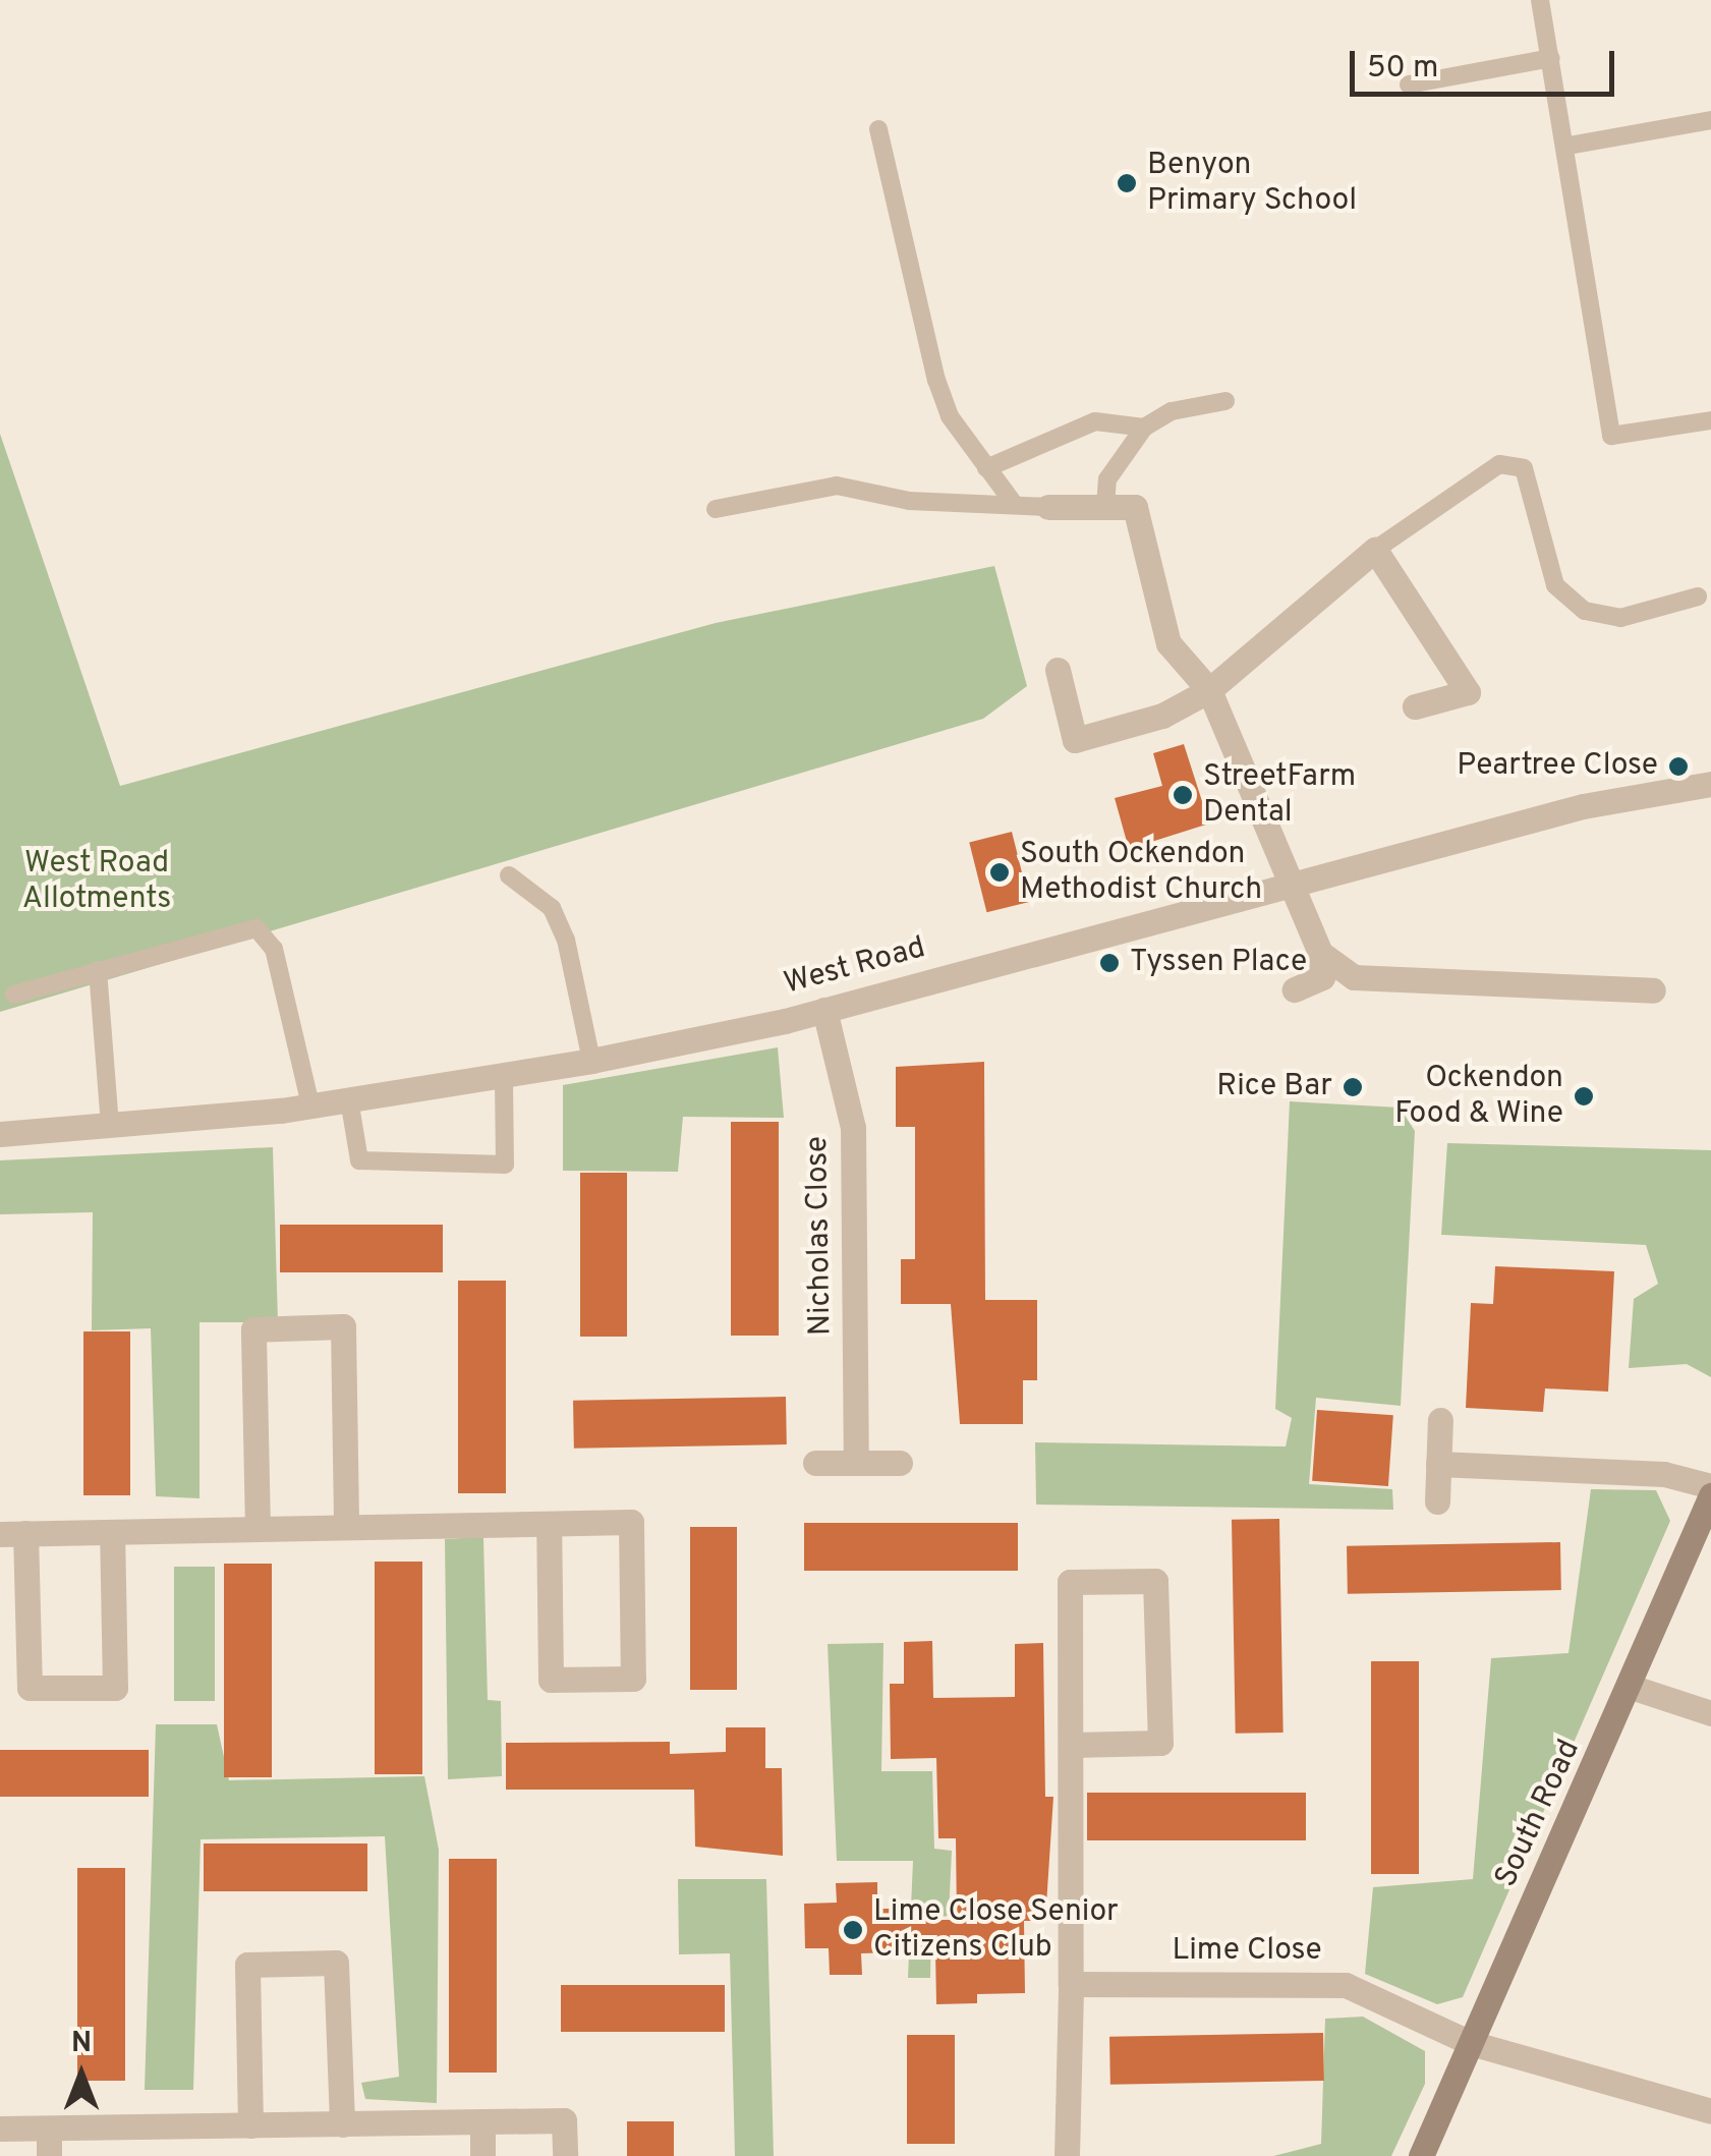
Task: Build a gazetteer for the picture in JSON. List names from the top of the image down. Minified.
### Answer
{"streets":{"main road":["South Road"],"street":["West Road","Nicholas Close","Lime Close"]},"crossings":[["West Road","Nicholas Close"],["South Road","Lime Close"]],"parks":["West Road Allotments"],"places":["Benyon Primary School","Peartree Close","StreetFarm Dental","South Ockendon Methodist Church","Tyssen Place","Rice Bar","Ockendon Food & Wine","Lime Close Senior Citizens Club"],"scale_bar":"50 m","north":"top"}
